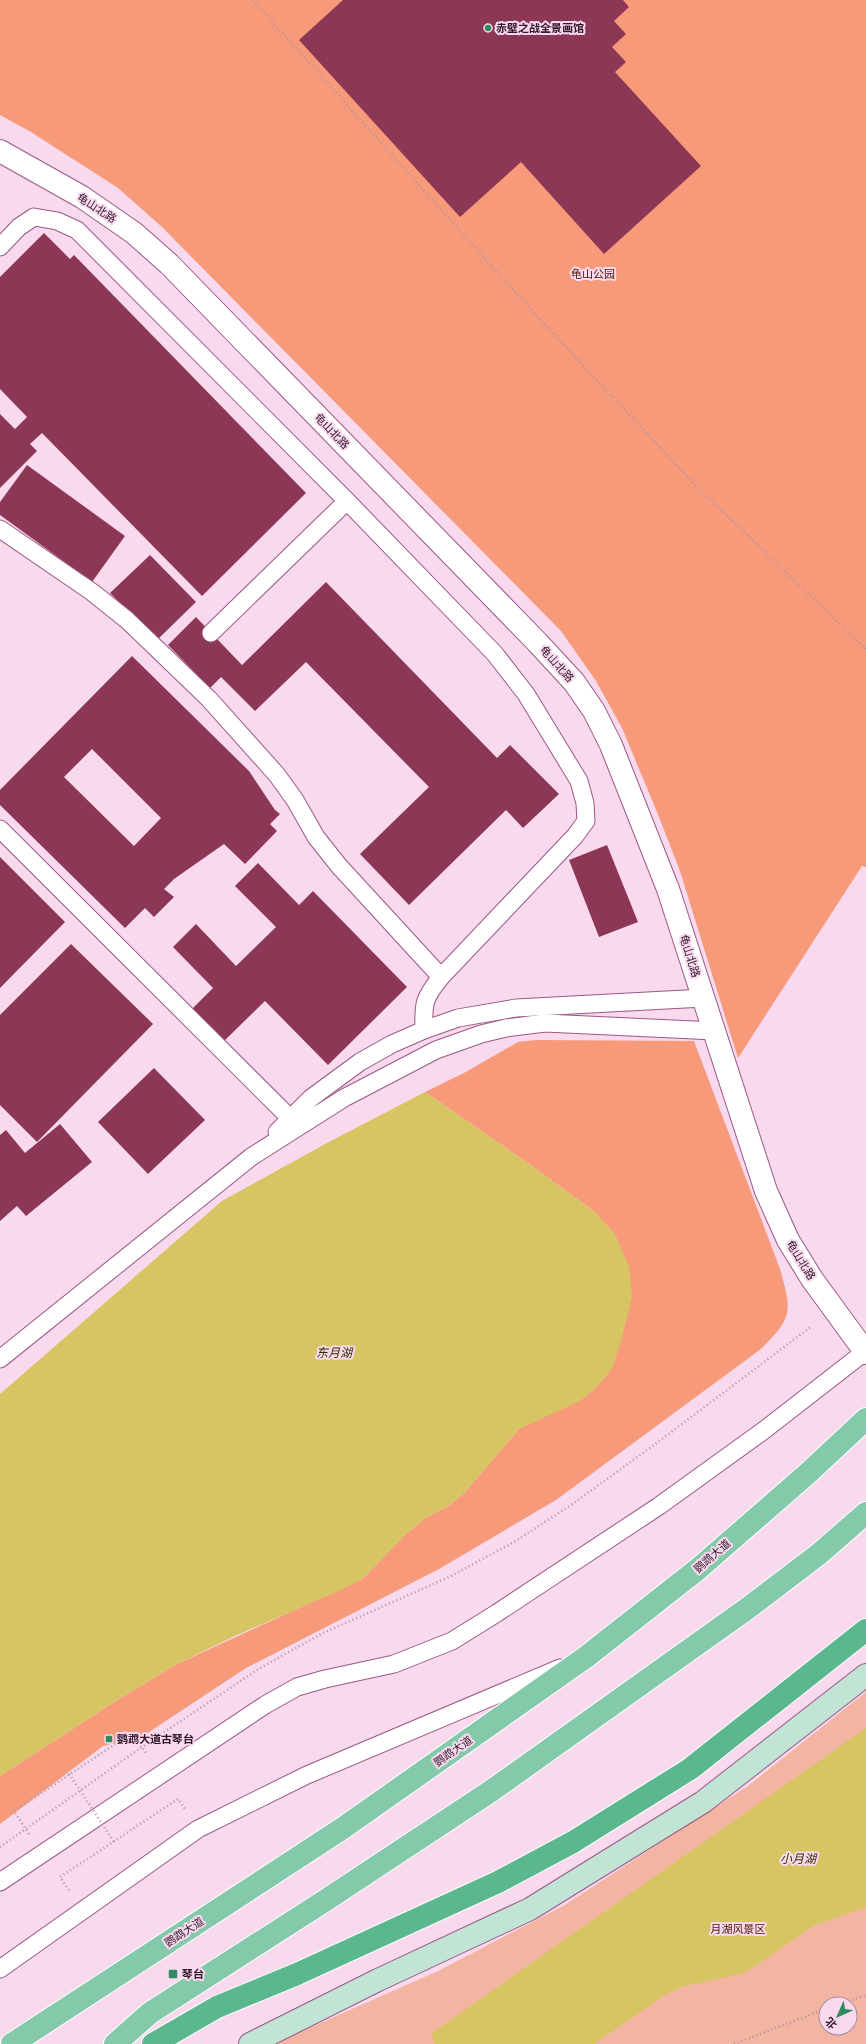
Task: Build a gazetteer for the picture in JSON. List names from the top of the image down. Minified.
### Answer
{"streets":{"main road":["鹦鹉大道"],"street":["龟山北路"]},"water":["东月湖","小月湖"],"parks":["龟山公园","月湖风景区"],"places":{"other":["赤壁之战全景画馆"],"transit":["鹦鹉大道古琴台","琴台"]},"north":"bottom left"}
